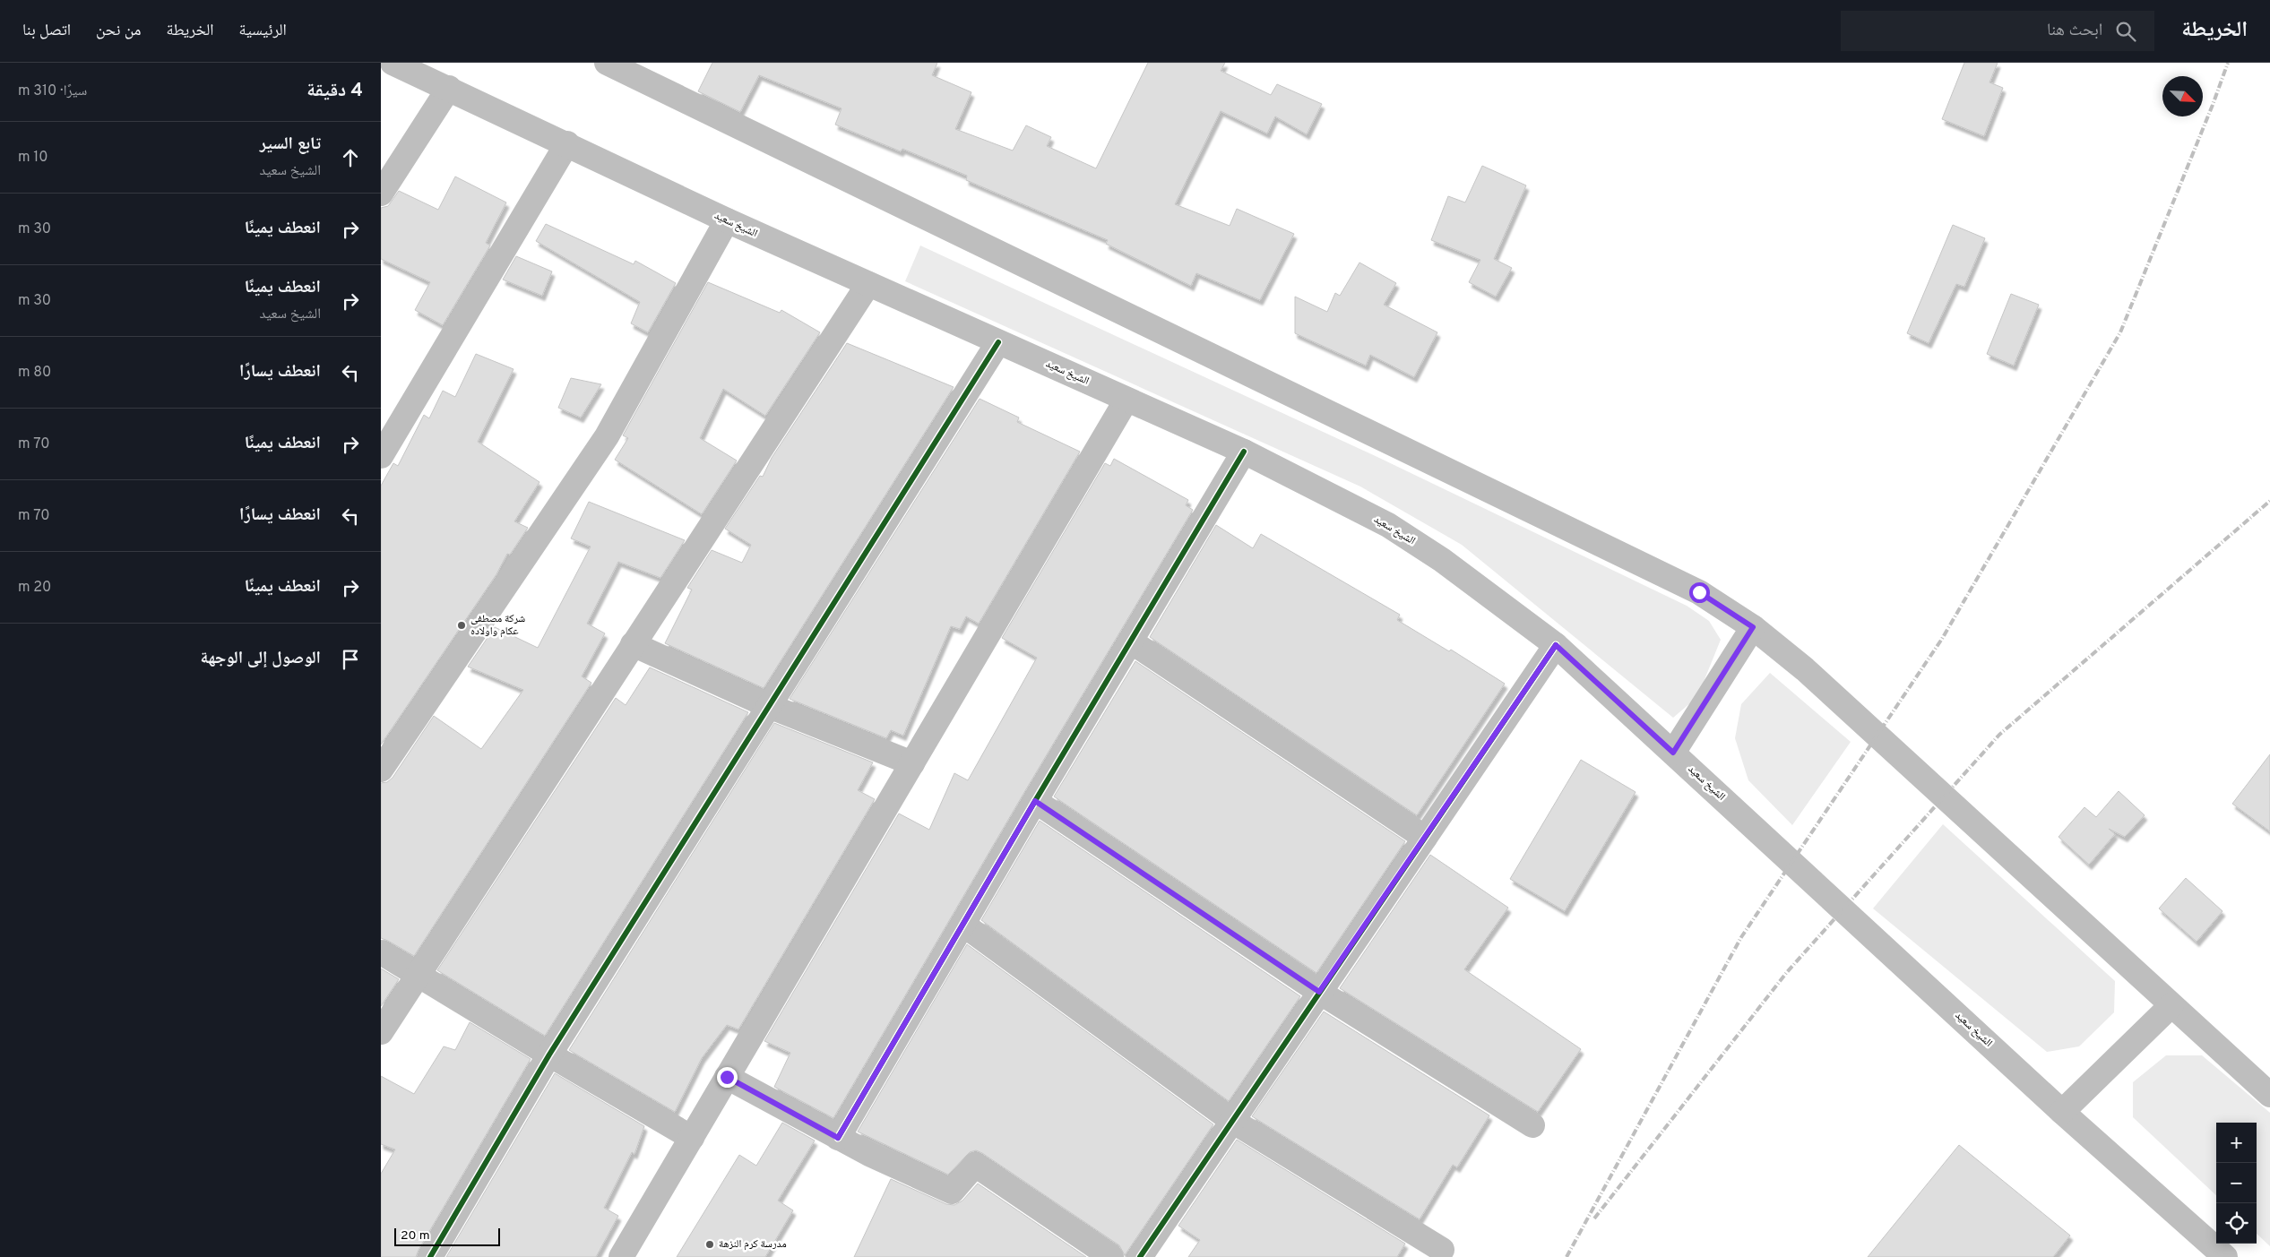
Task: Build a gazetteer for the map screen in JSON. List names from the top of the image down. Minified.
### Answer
{"streets":{"street":["الشيخ سعيد"]},"places":["شركة مصطفى عكام واولاده","مدرسة كرم النزهة"],"scale_bar":"20 m","north":"bottom right","page":{"header":"الخريطة","search":"ابحث هنا","nav":["الرئيسية","الخريطة","من نحن","اتصل بنا"],"heading":["4 دقيقة","سيرًا · 310 m"],"list":[["تابع السير","الشيخ سعيد","10 m"],["انعطف يمينًا","30 m"],["انعطف يمينًا","الشيخ سعيد","30 m"],["انعطف يسارًا","80 m"],["انعطف يمينًا","70 m"],["انعطف يسارًا","70 m"],["انعطف يمينًا","20 m"],"الوصول إلى الوجهة"],"map_buttons":["+","−"],"scale":"20 m"}}
